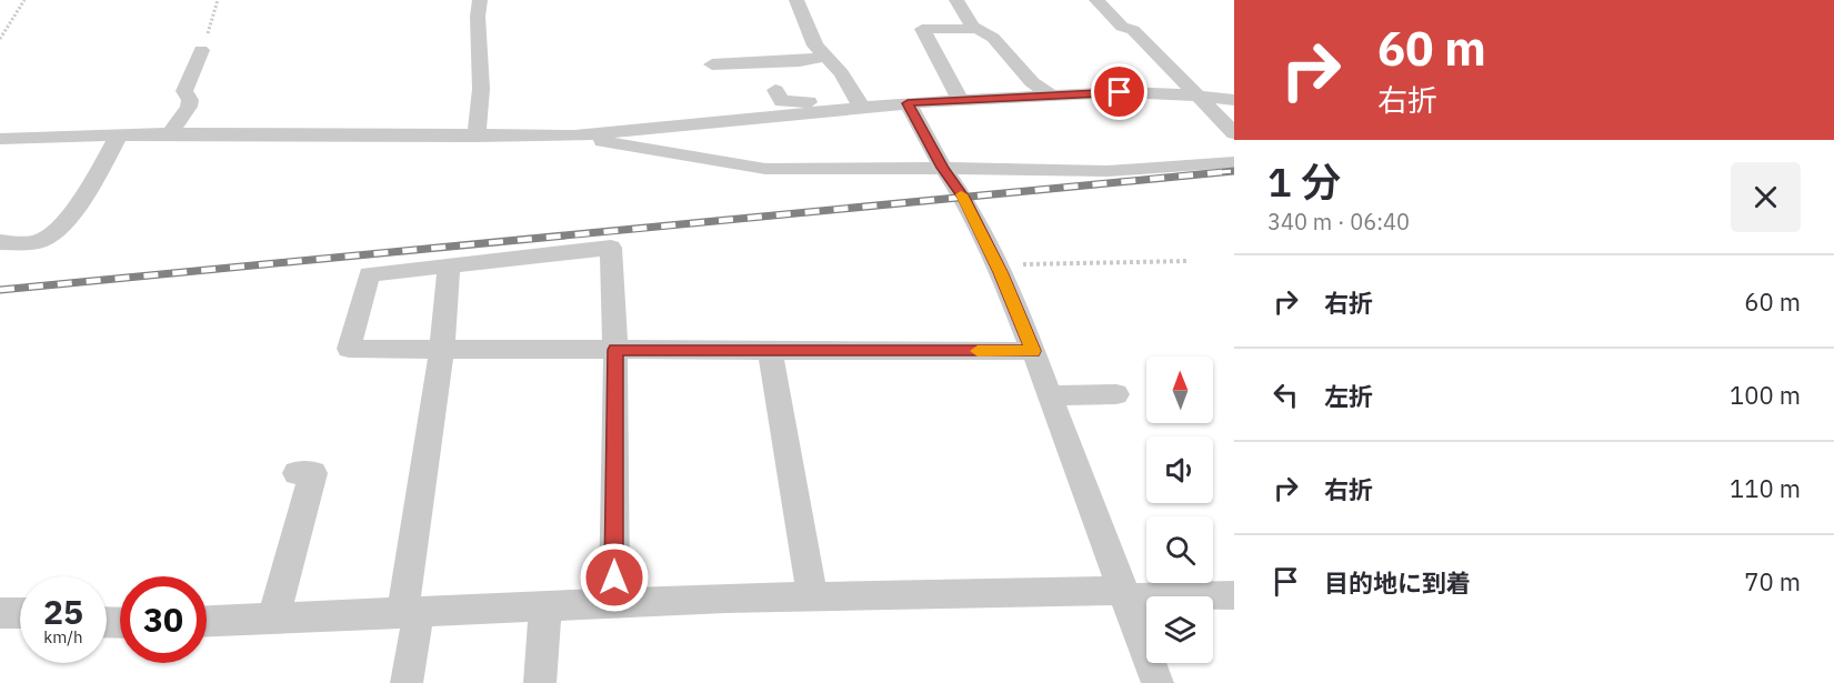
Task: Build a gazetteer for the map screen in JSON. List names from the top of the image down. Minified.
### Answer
{"north":"top","page":{"turn":["60 m","右折"],"heading":["1 分","340 m · 06:40"],"list":[{"name":"右折","value":"60 m"},{"name":"左折","value":"100 m"},{"name":"右折","value":"110 m"},{"name":"目的地に到着","value":"70 m"}],"speed":"25 km/h","limit":"30"}}
